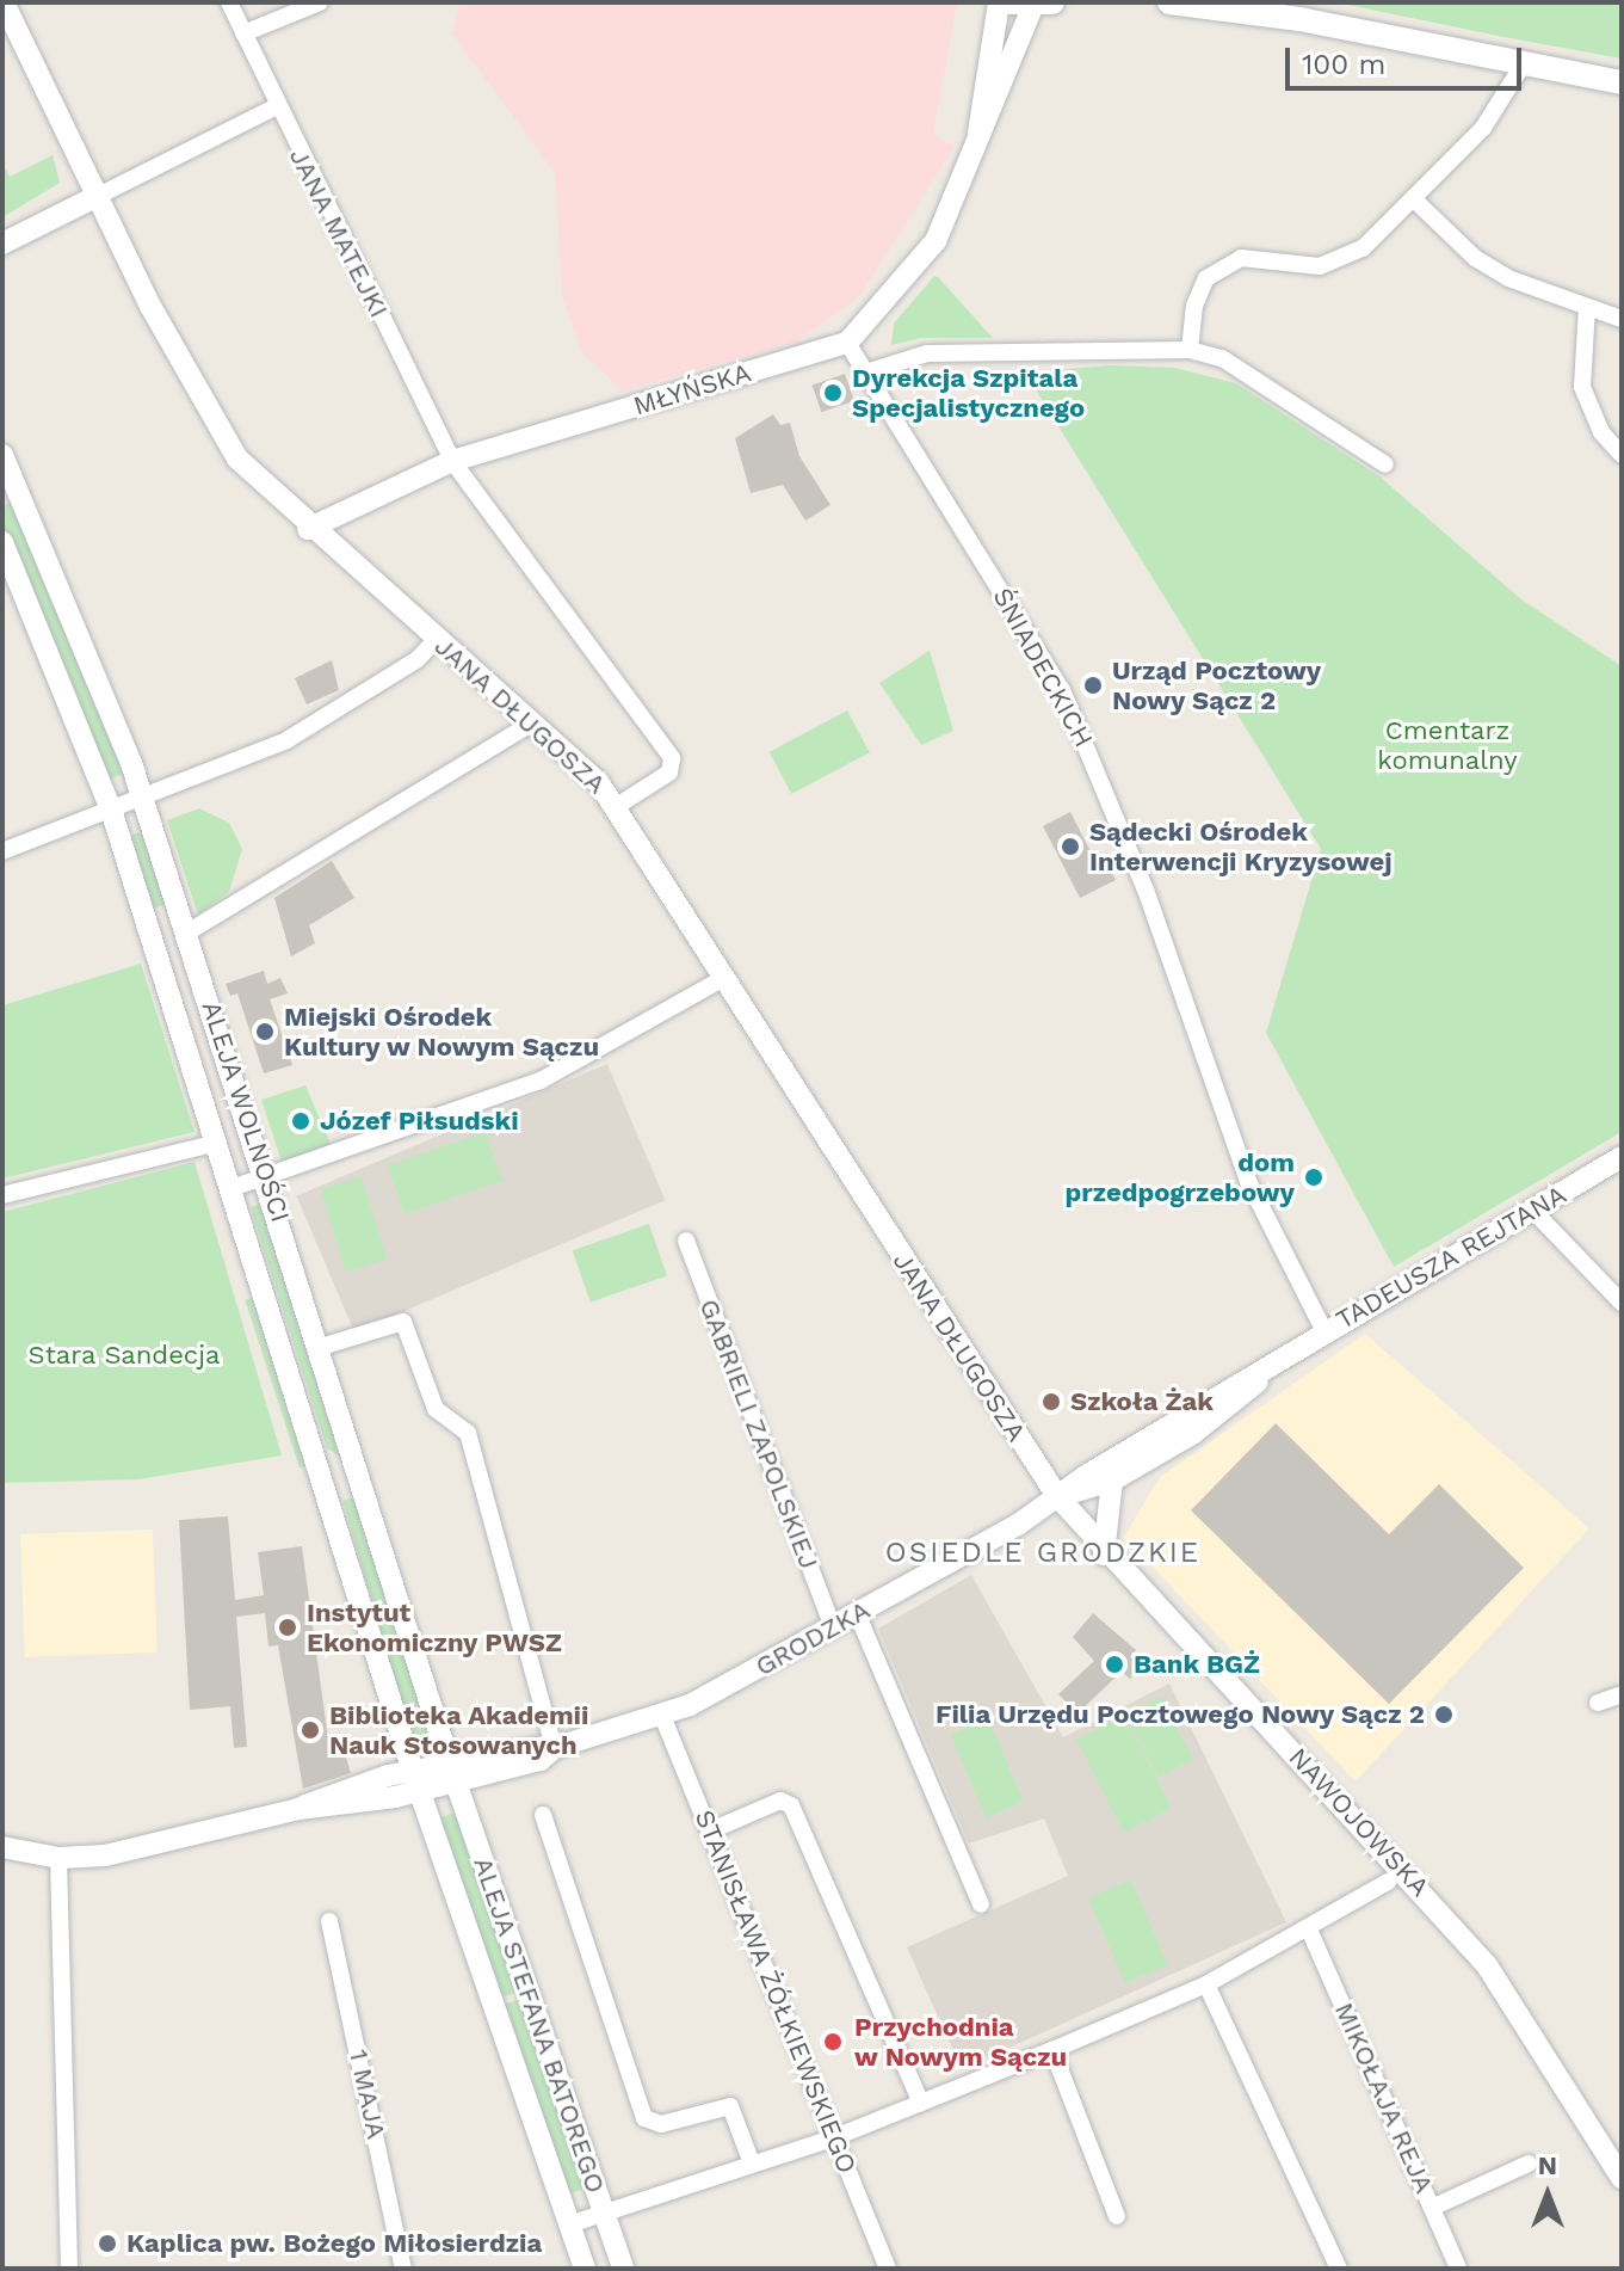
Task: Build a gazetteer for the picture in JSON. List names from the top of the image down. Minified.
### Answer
{"streets":{"street":["JANA MATEJKI","MŁYŃSKA","ŚNIADECKICH","JANA DŁUGOSZA","ALEJA WOLNOŚCI","TADEUSZA REJTANA","GABRIELI ZAPOLSKIEJ","GRODZKA","NAWOJOWSKA","STANISŁAWA ŻÓŁKIEWSKIEGO","ALEJA STEFANA BATOREGO","1 MAJA","MIKOŁAJA REJA"]},"crossings":[["JANA MATEJKI","MŁYŃSKA"],["JANA MATEJKI","JANA DŁUGOSZA"],["MŁYŃSKA","ŚNIADECKICH"],["MŁYŃSKA","JANA DŁUGOSZA"],["ŚNIADECKICH","TADEUSZA REJTANA"],["JANA DŁUGOSZA","TADEUSZA REJTANA"],["JANA DŁUGOSZA","GRODZKA"],["JANA DŁUGOSZA","NAWOJOWSKA"],["ALEJA WOLNOŚCI","GRODZKA"],["ALEJA WOLNOŚCI","ALEJA STEFANA BATOREGO"],["TADEUSZA REJTANA","GRODZKA"],["TADEUSZA REJTANA","NAWOJOWSKA"],["GABRIELI ZAPOLSKIEJ","GRODZKA"],["GRODZKA","NAWOJOWSKA"],["GRODZKA","STANISŁAWA ŻÓŁKIEWSKIEGO"],["GRODZKA","ALEJA STEFANA BATOREGO"]],"districts":["OSIEDLE GRODZKIE"],"parks":["Cmentarz komunalny","Stara Sandecja"],"places":["Dyrekcja Szpitala Specjalistycznego","Urząd Pocztowy Nowy Sącz 2","Sądecki Ośrodek Interwencji Kryzysowej","Miejski Ośrodek Kultury w Nowym Sączu","Józef Piłsudski","dom przedpogrzebowy","Szkoła Żak","Instytut Ekonomiczny PWSZ","Bank BGŻ","Filia Urzędu Pocztowego Nowy Sącz 2","Biblioteka Akademii Nauk Stosowanych","Przychodnia w Nowym Sączu","Kaplica pw. Bożego Miłosierdzia"],"scale_bar":"100 m","north":"top"}
